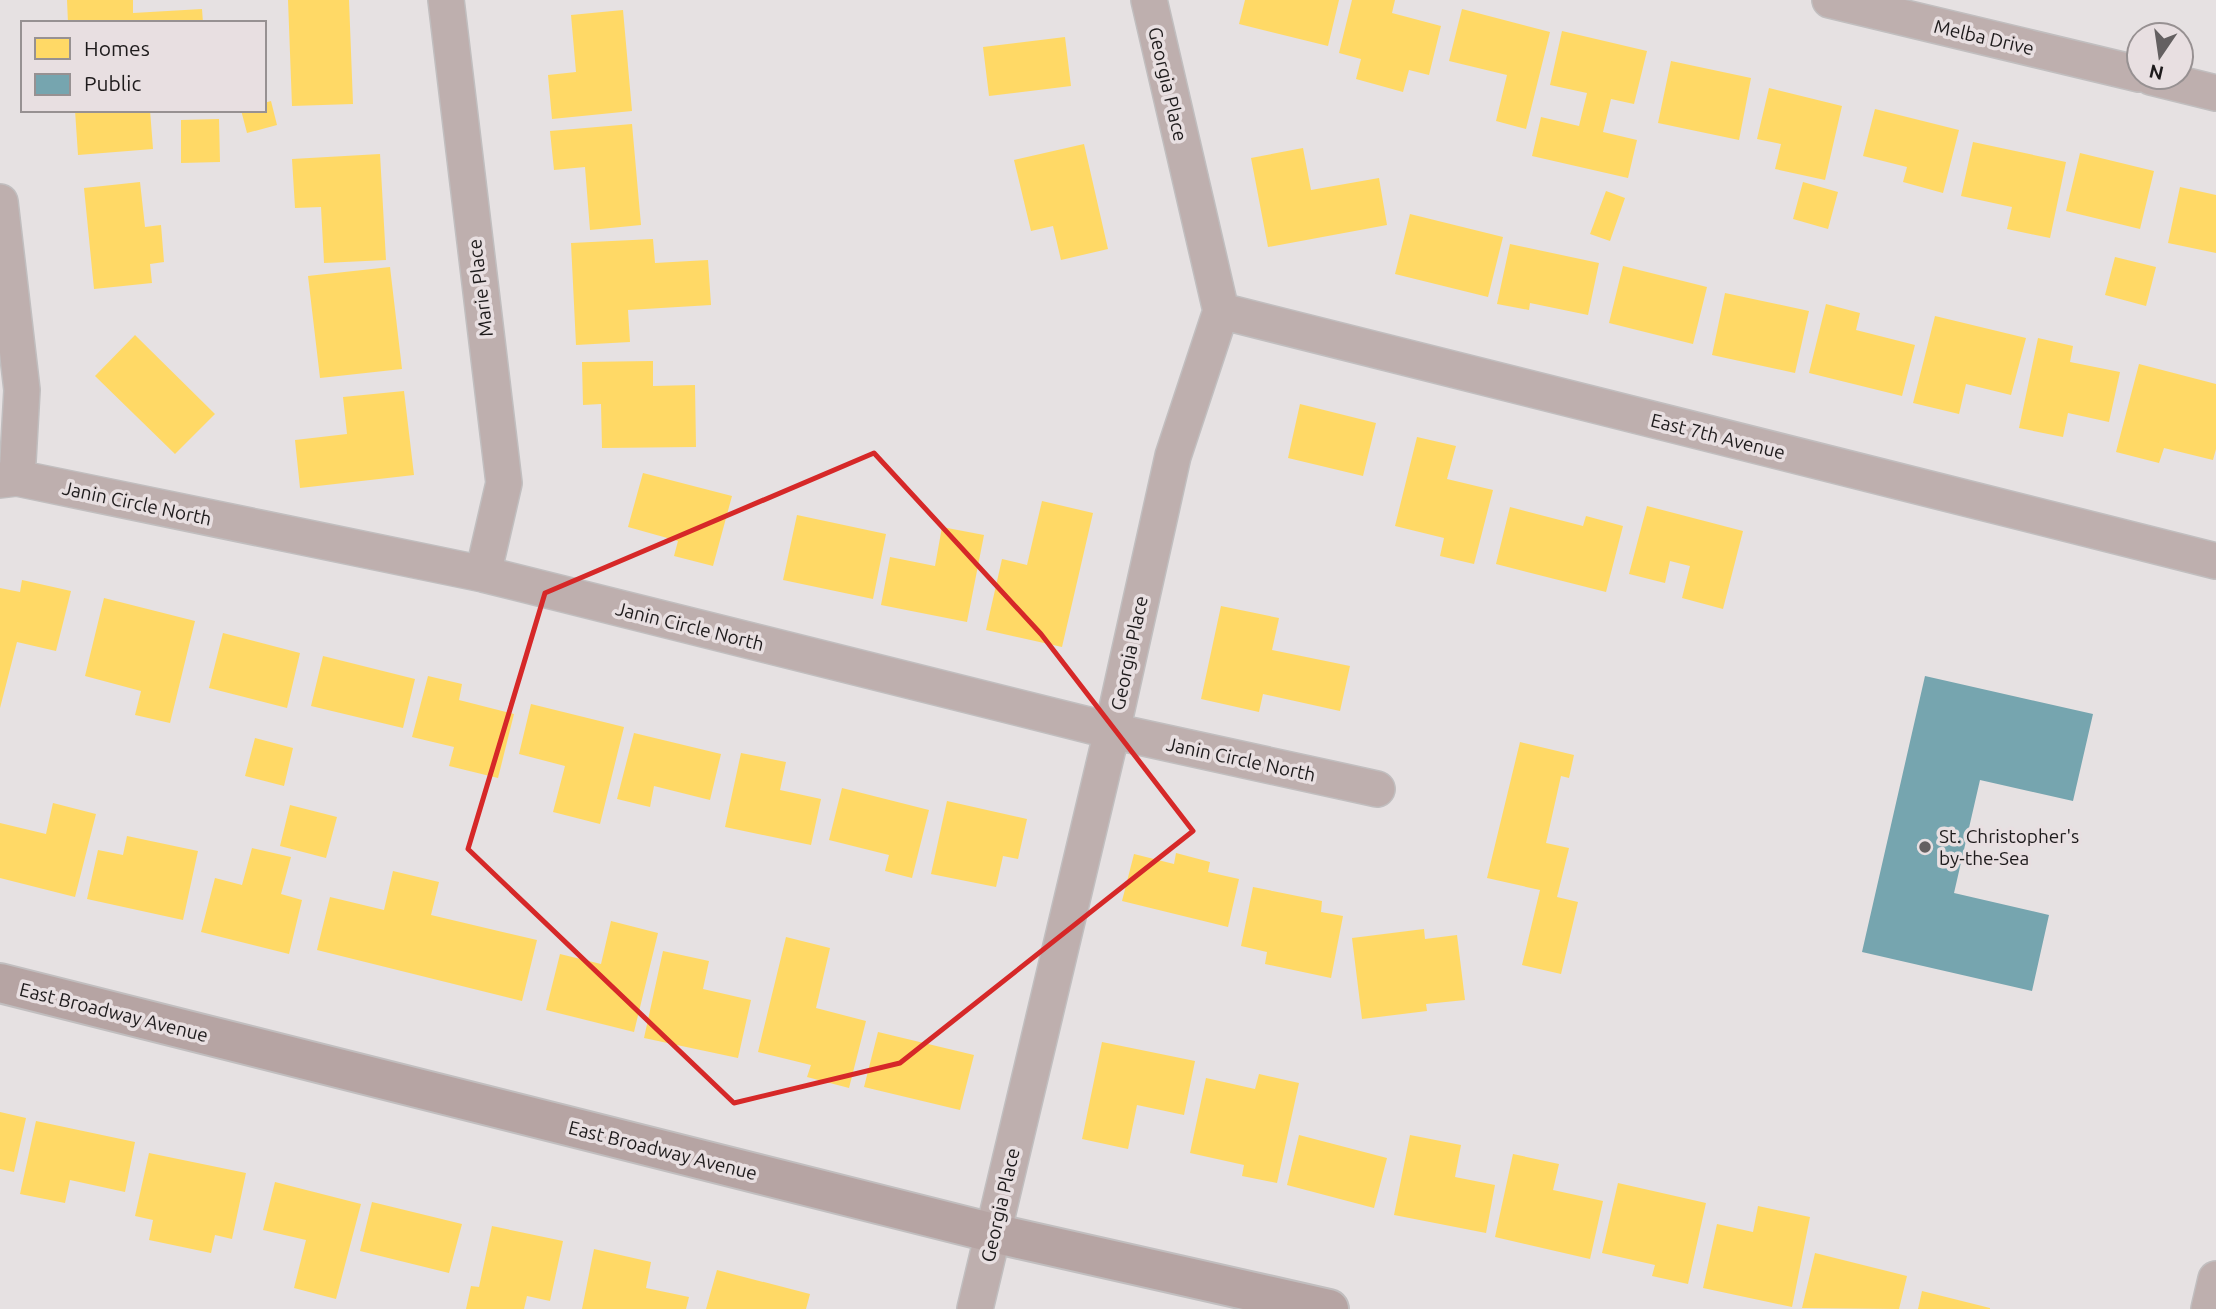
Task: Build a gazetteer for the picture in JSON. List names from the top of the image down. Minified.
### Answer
{"streets":{"street":["Melba Drive","Georgia Place","Marie Place","East 7th Avenue","Janin Circle North","East Broadway Avenue"]},"crossings":[["Georgia Place","East 7th Avenue"],["Georgia Place","Janin Circle North"],["Georgia Place","East Broadway Avenue"],["Marie Place","Janin Circle North"]],"places":["St. Christopher's by-the-Sea"],"legend":["Homes","Public"],"north":"bottom"}
